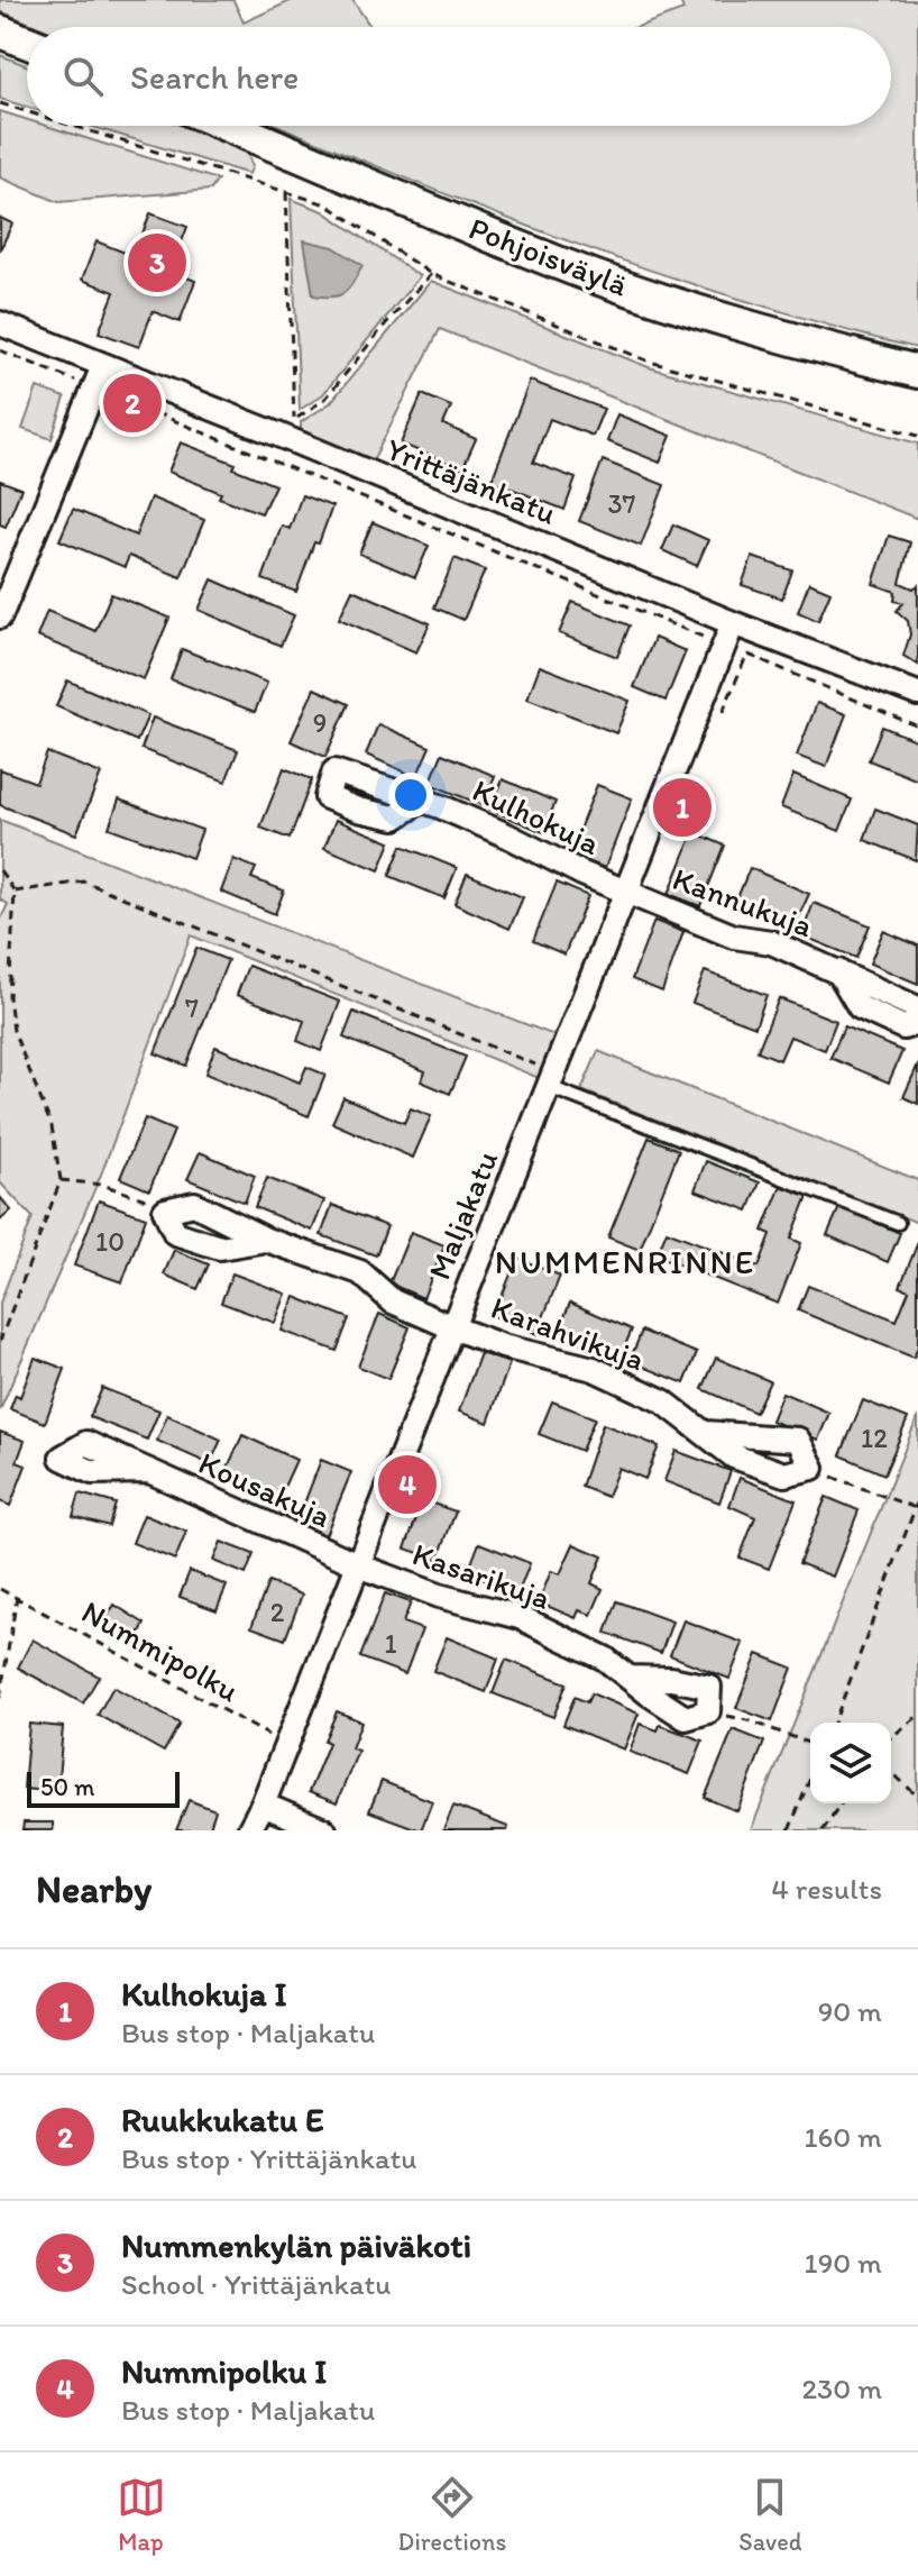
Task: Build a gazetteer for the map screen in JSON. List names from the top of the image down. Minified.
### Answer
{"streets":{"street":["Pohjoisväylä","Yrittäjänkatu","Kulhokuja","Kannukuja","Maljakatu","Karahvikuja","Kousakuja","Kasarikuja"],"path":["Nummipolku"]},"crossings":[["Yrittäjänkatu","Maljakatu"],["Kulhokuja","Kannukuja"],["Kulhokuja","Maljakatu"],["Kannukuja","Maljakatu"],["Maljakatu","Karahvikuja"],["Maljakatu","Kousakuja"],["Maljakatu","Kasarikuja"],["Maljakatu","Nummipolku"],["Kousakuja","Kasarikuja"]],"districts":["NUMMENRINNE"],"house_numbers":["37","9","7","10","12","2","1"],"scale_bar":"50 m","page":{"search":"Search here","pins":["3","2","1","4"],"scale":"50 m","heading":["Nearby","4 results"],"list":[{"mark":"1","name":"Kulhokuja I","note":"Bus stop · Maljakatu","value":"90 m"},{"mark":"2","name":"Ruukkukatu E","note":"Bus stop · Yrittäjänkatu","value":"160 m"},{"mark":"3","name":"Nummenkylän päiväkoti","note":"School · Yrittäjänkatu","value":"190 m"},{"mark":"4","name":"Nummipolku I","note":"Bus stop · Maljakatu","value":"230 m"}],"nav":["Map","Directions","Saved"]}}
